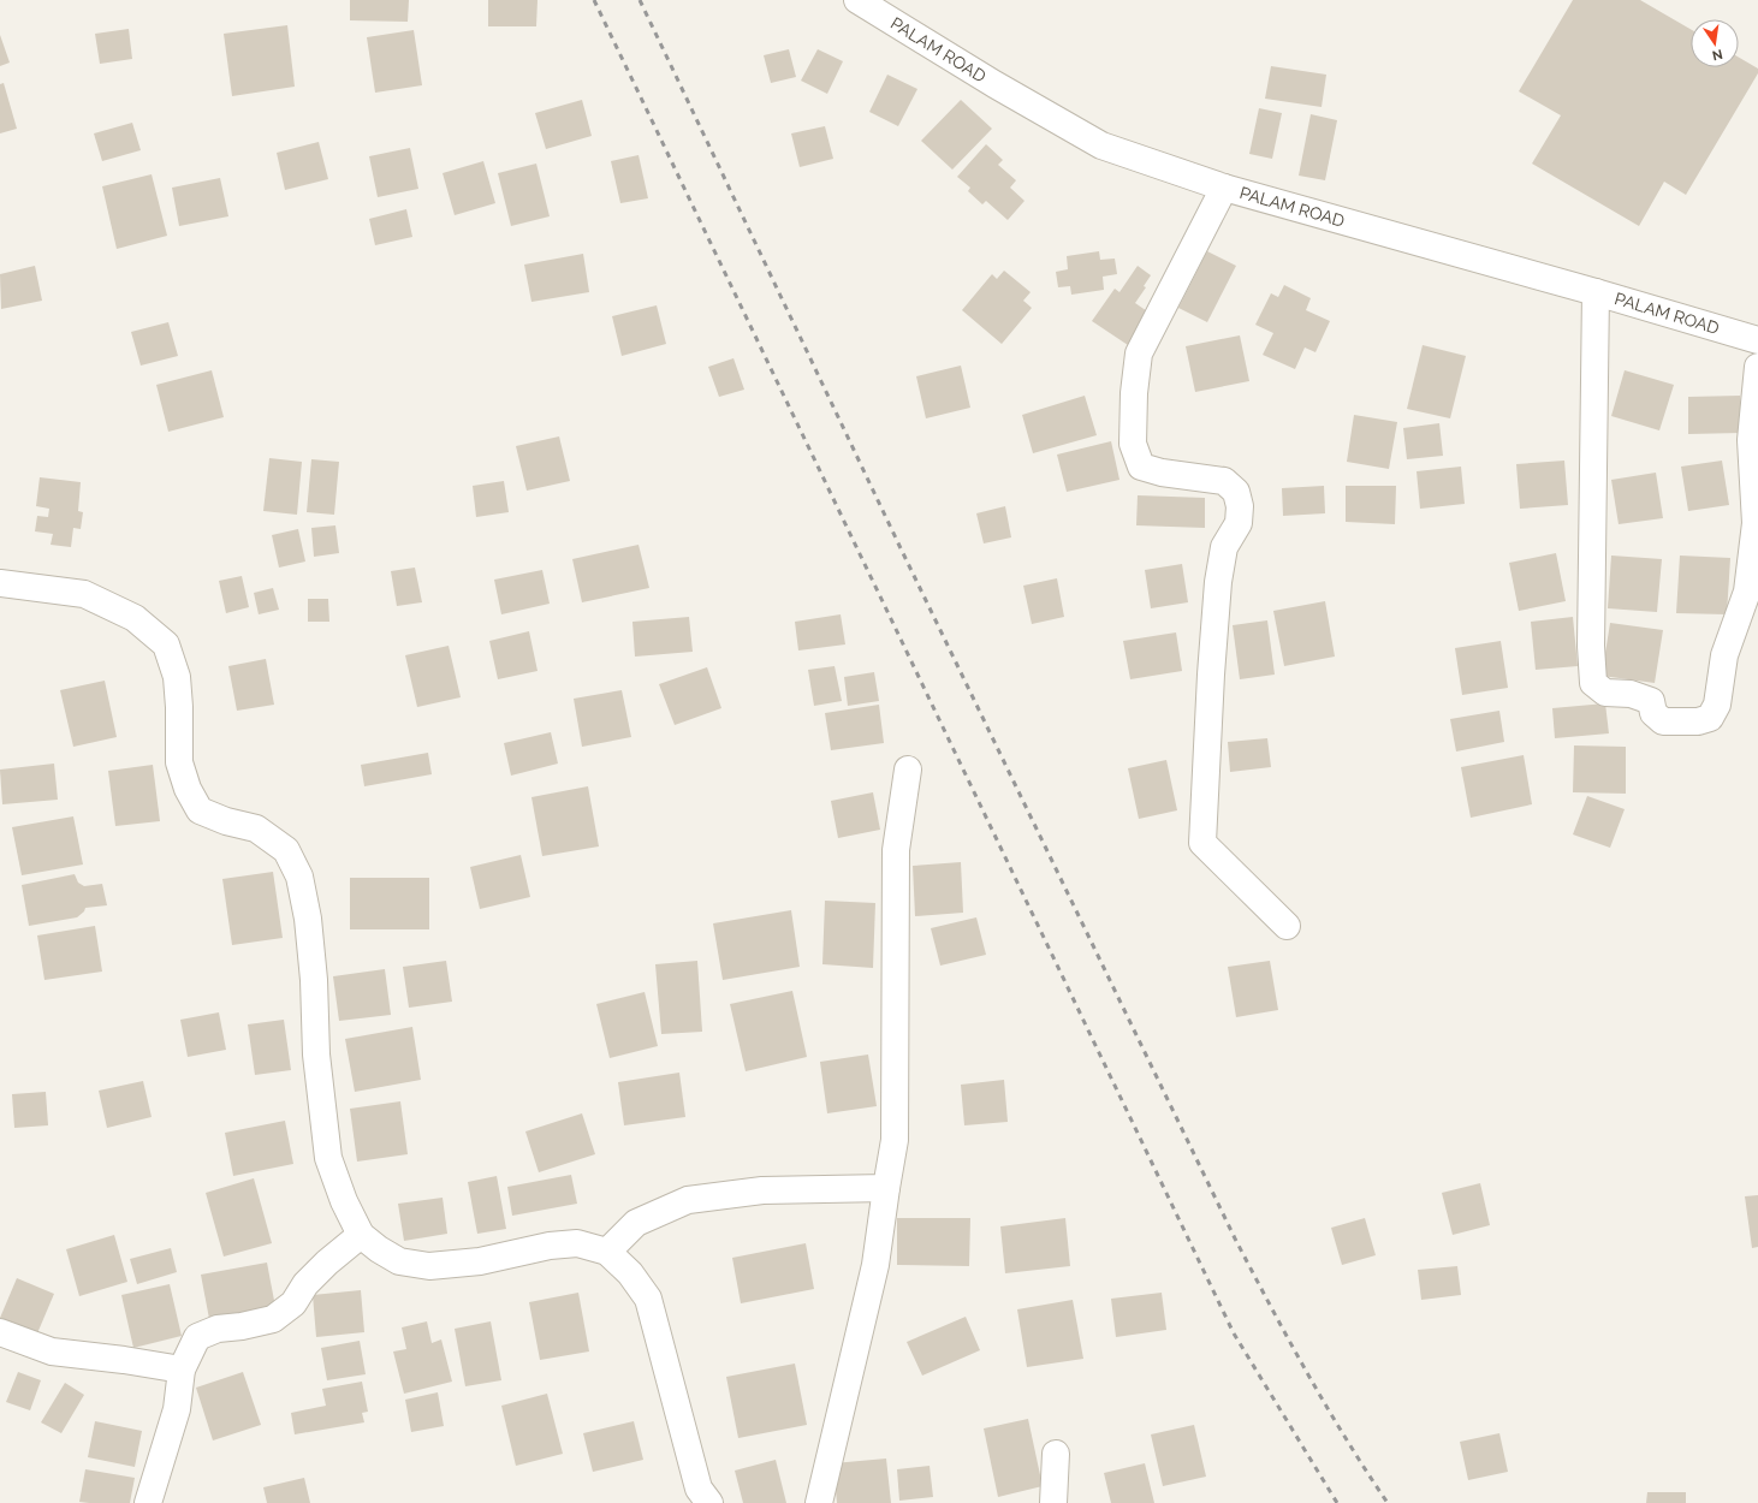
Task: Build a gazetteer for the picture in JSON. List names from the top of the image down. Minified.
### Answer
{"streets":{"street":["PALAM ROAD"]},"north":"bottom"}
